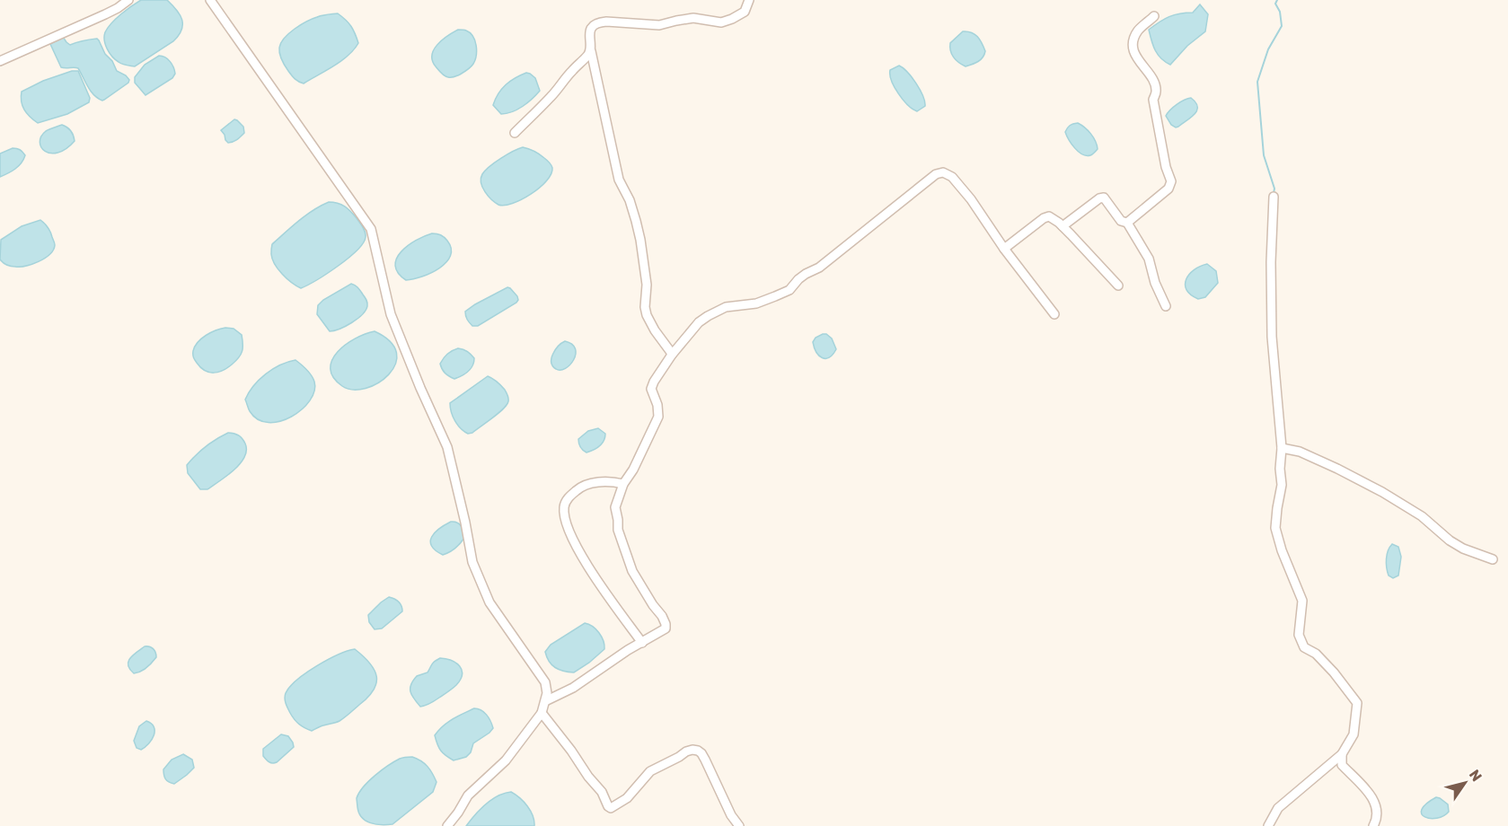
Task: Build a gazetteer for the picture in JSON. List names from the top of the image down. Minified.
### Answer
{"north":"top right"}
